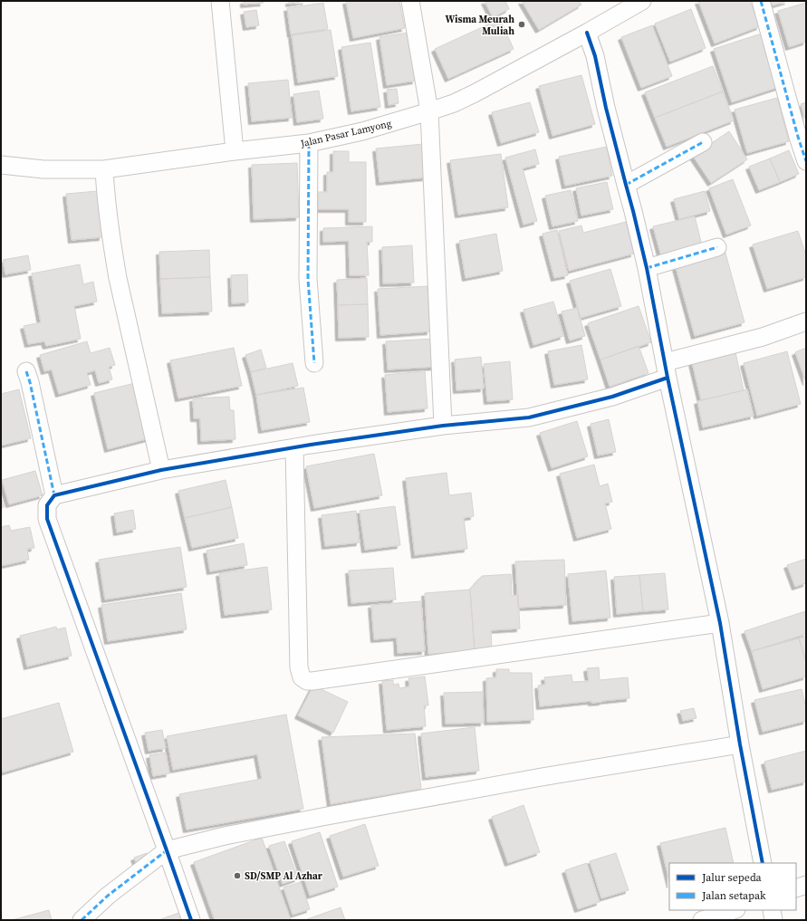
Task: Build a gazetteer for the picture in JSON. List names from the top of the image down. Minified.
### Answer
{"streets":{"street":["Jalan Pasar Lamyong"]},"places":["Wisma Meurah Muliah","SD/SMP Al Azhar"],"legend":["Jalur sepeda","Jalan setapak"]}
